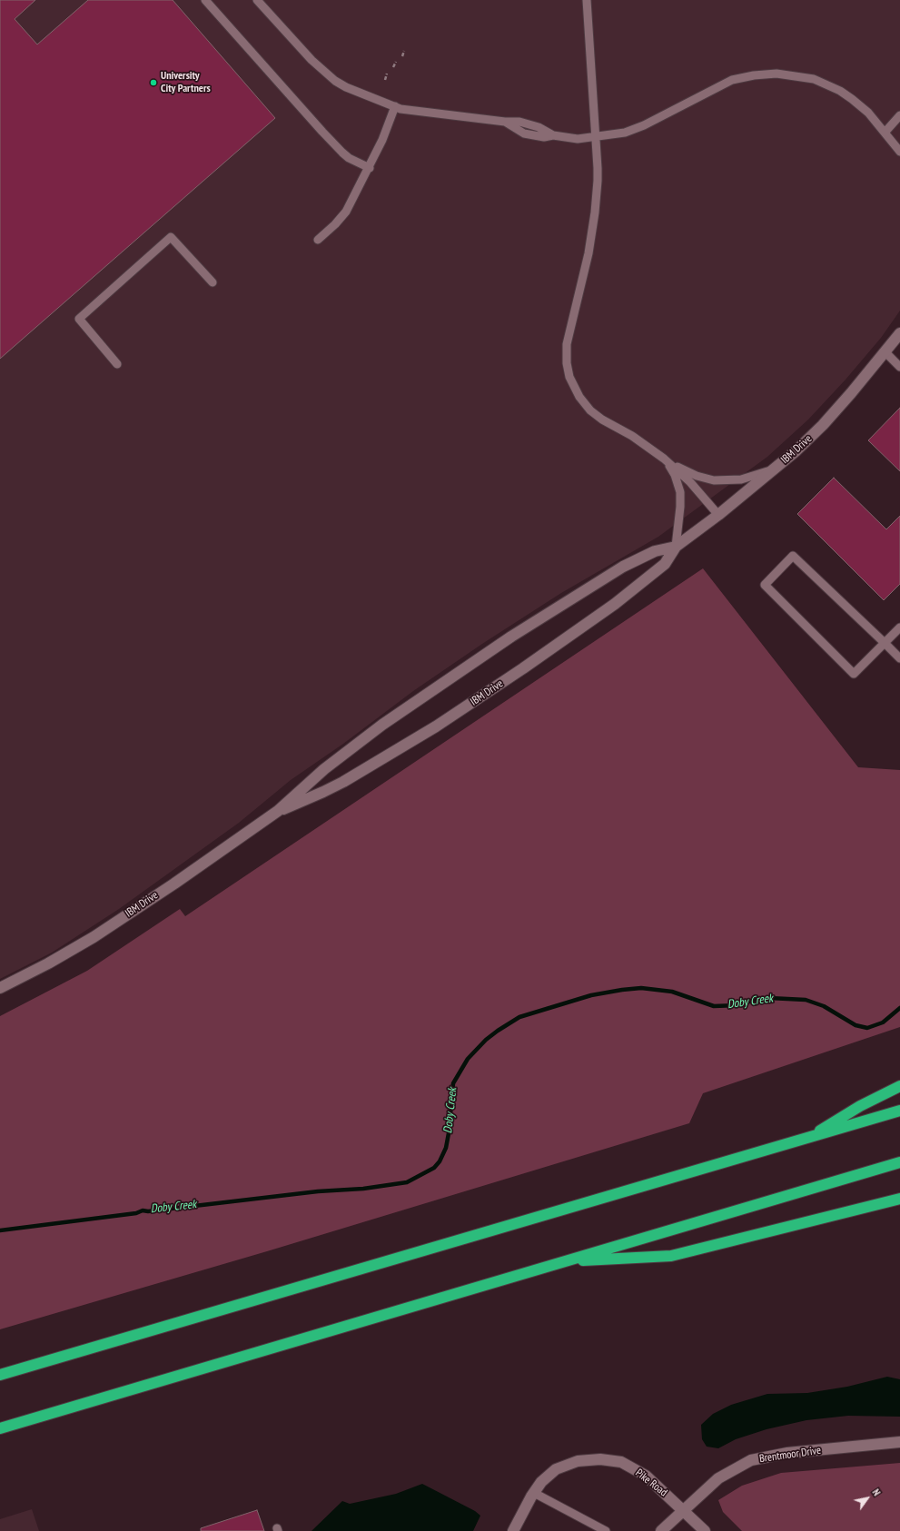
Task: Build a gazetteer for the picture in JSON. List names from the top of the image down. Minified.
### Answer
{"streets":{"street":["IBM Drive","Brentmoor Drive","Pike Road"]},"crossings":[["Brentmoor Drive","Pike Road"]],"water":["Doby Creek"],"places":["University City Partners"],"north":"top right"}
